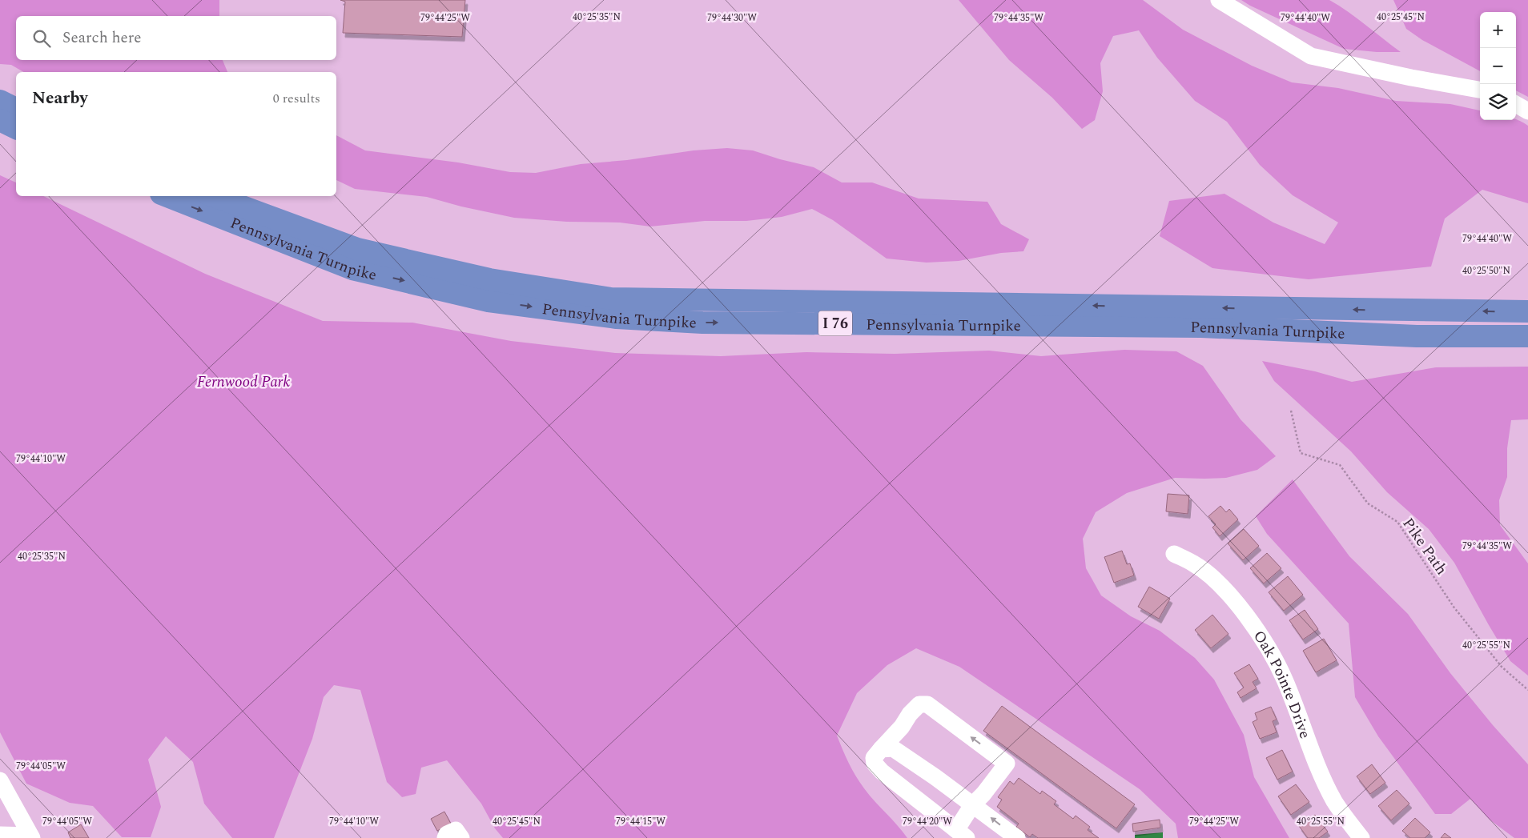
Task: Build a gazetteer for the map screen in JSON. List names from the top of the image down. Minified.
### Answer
{"streets":{"highway":["Pennsylvania Turnpike","I 76"],"street":["Oak Pointe Drive"],"path":["Pike Path"]},"parks":["Fernwood Park"],"page":{"map_buttons":["+","−"],"search":"Search here","heading":["Nearby","0 results"]},"coordinates":["40°25'35\"N","40°25'45\"N","79°44'25\"W","79°44'30\"W","79°44'35\"W","79°44'40\"W","40°25'50\"N","79°44'10\"W","40°25'55\"N","79°44'05\"W","79°44'15\"W","79°44'20\"W"]}
